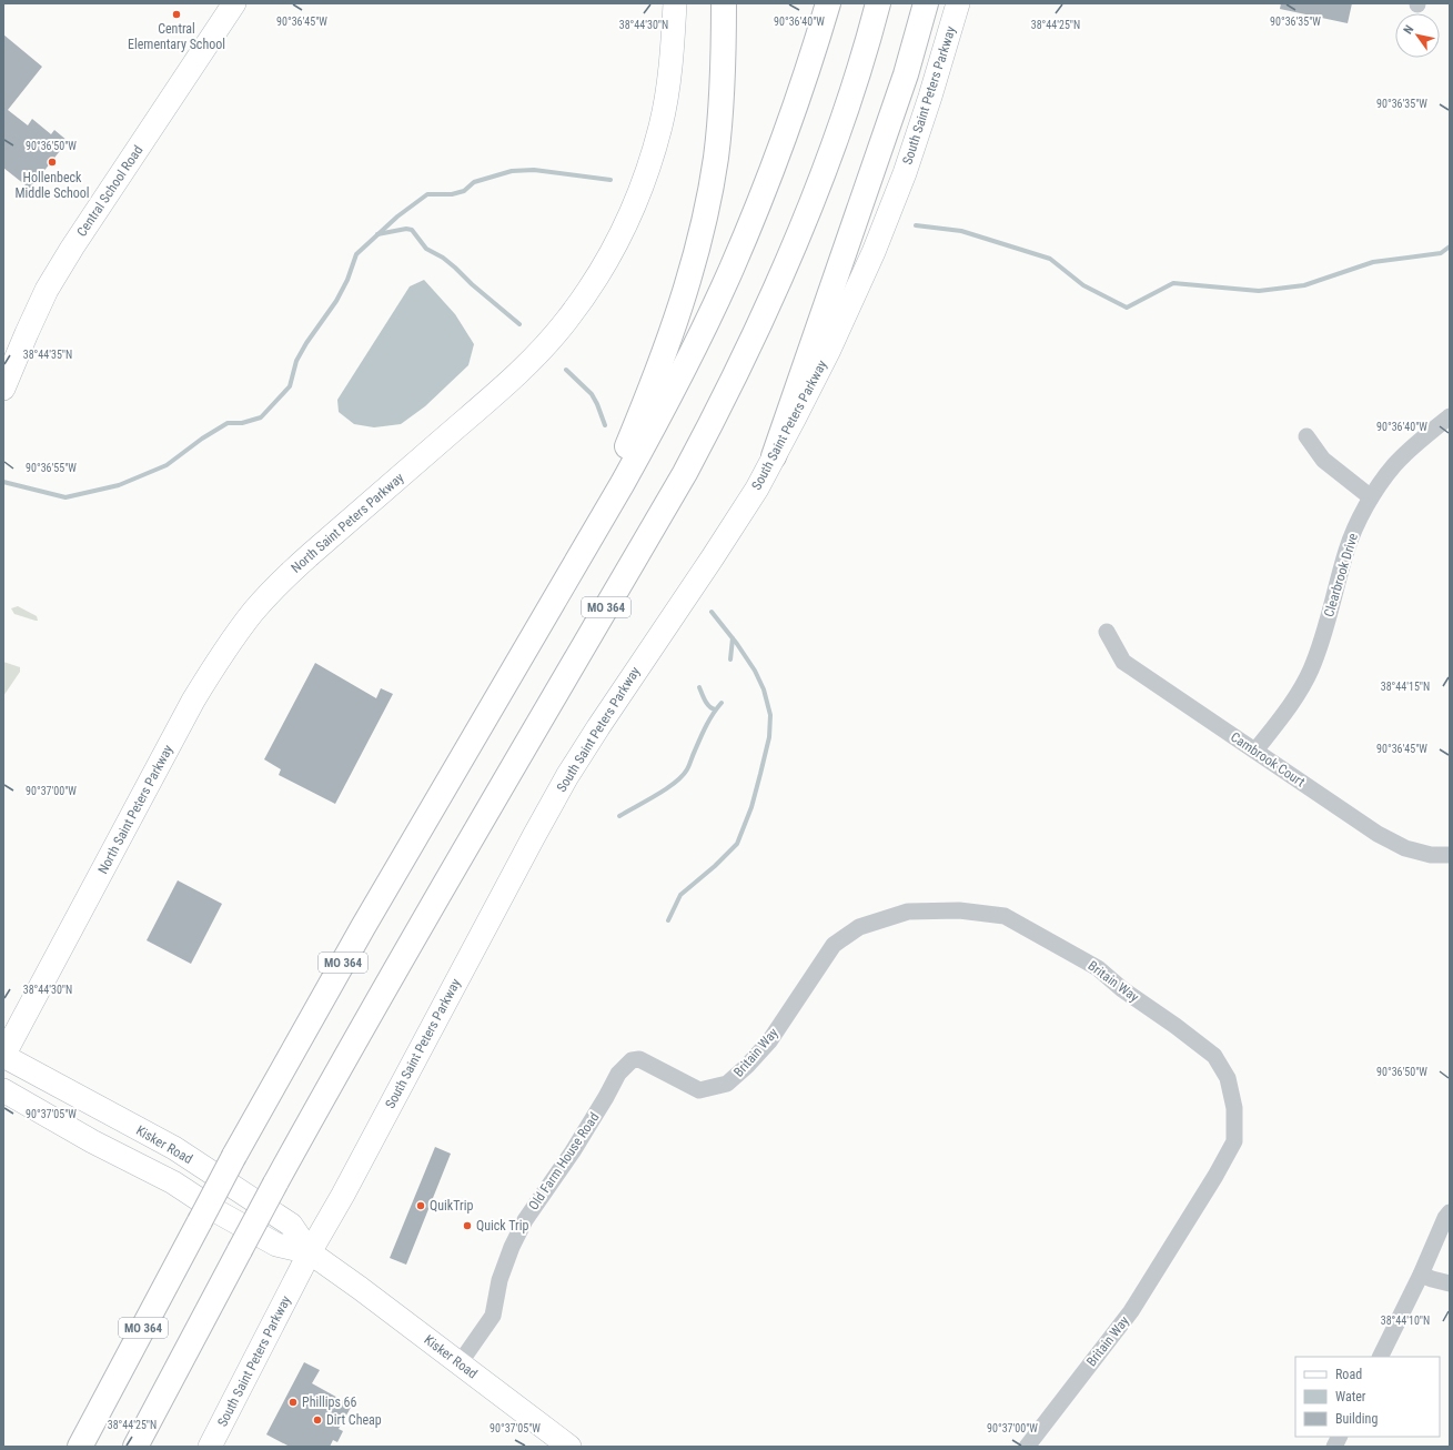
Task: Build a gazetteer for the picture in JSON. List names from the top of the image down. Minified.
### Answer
{"streets":{"highway":["MO 364"],"main road":["South Saint Peters Parkway","Central School Road","North Saint Peters Parkway","Kisker Road"],"street":["Clearbrook Drive","Cambrook Court","Britain Way","Old Farm House Road"]},"crossings":[["South Saint Peters Parkway","Kisker Road"],["North Saint Peters Parkway","Kisker Road"],["Clearbrook Drive","Cambrook Court"],["Britain Way","Old Farm House Road"],["Kisker Road","Old Farm House Road"]],"places":["Central Elementary School","Hollenbeck Middle School","QuikTrip","Quick Trip","Phillips 66","Dirt Cheap"],"legend":["Road","Water","Building"],"north":"top left","coordinates":["90°36'35\"W","90°36'45\"W","90°36'40\"W","38°44'30\"N","38°44'25\"N","90°36'50\"W","38°44'35\"N","90°36'55\"W","38°44'15\"N","90°37'00\"W","90°37'05\"W","38°44'10\"N"]}
